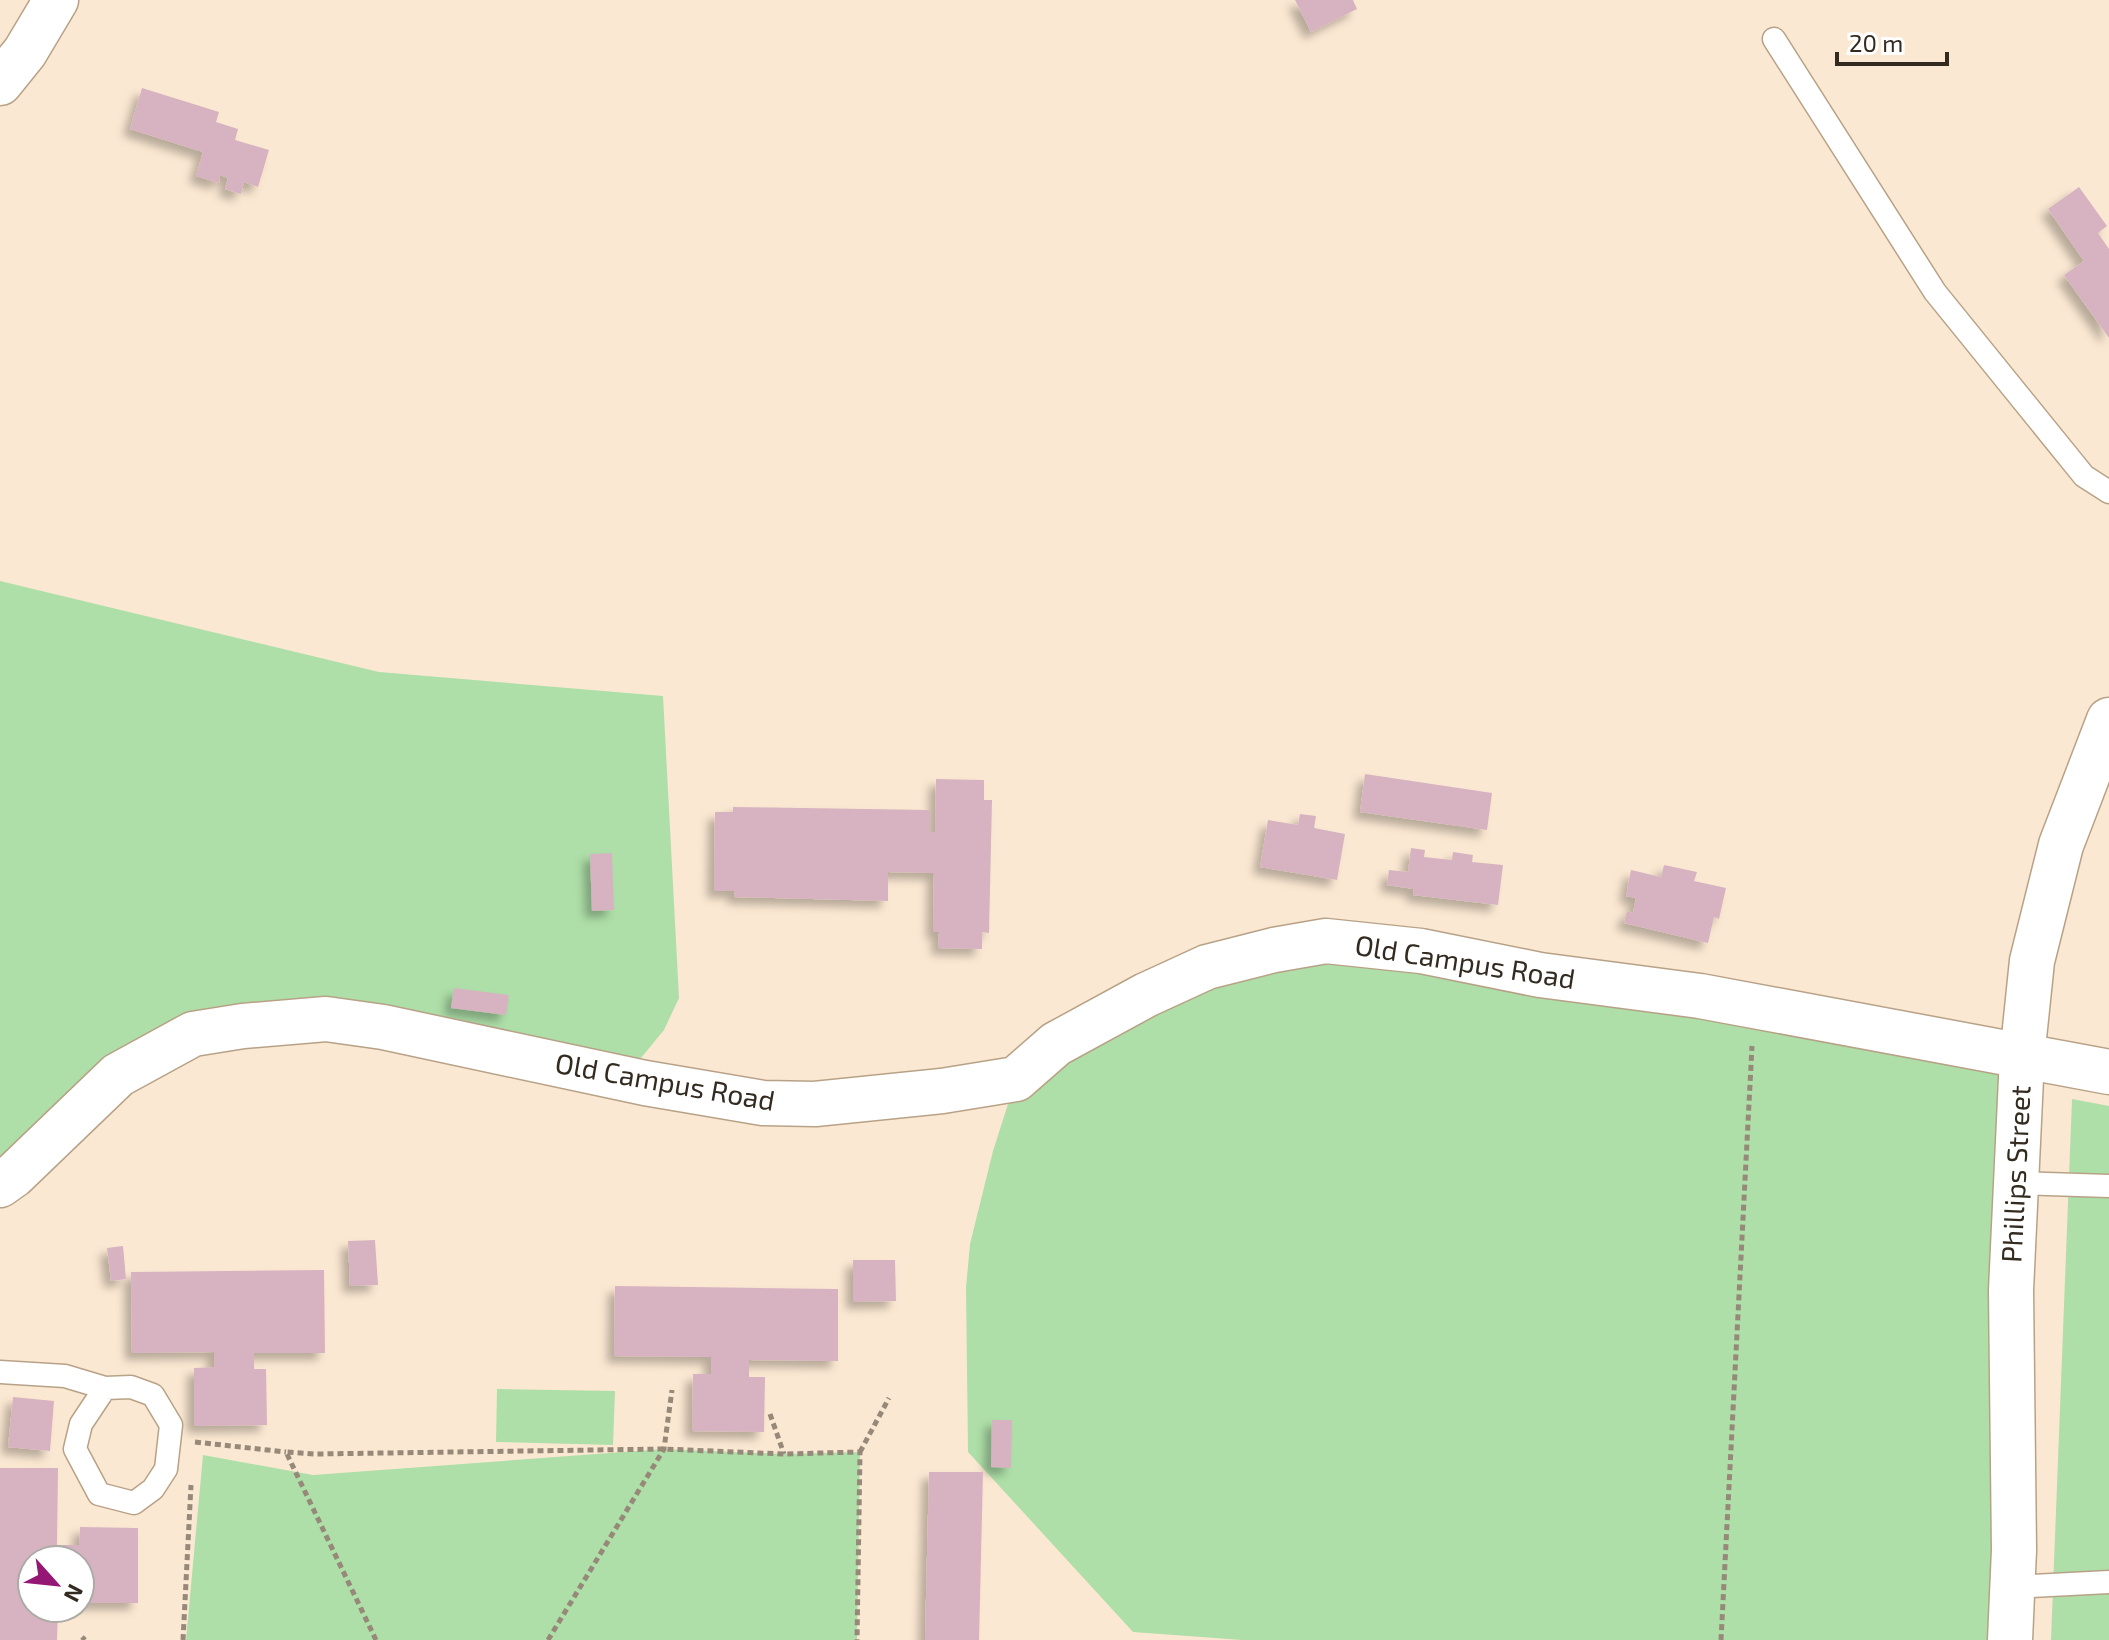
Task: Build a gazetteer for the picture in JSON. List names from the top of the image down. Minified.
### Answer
{"streets":{"street":["Old Campus Road","Phillips Street"]},"crossings":[["Old Campus Road","Phillips Street"]],"scale_bar":"20 m","north":"bottom right"}
